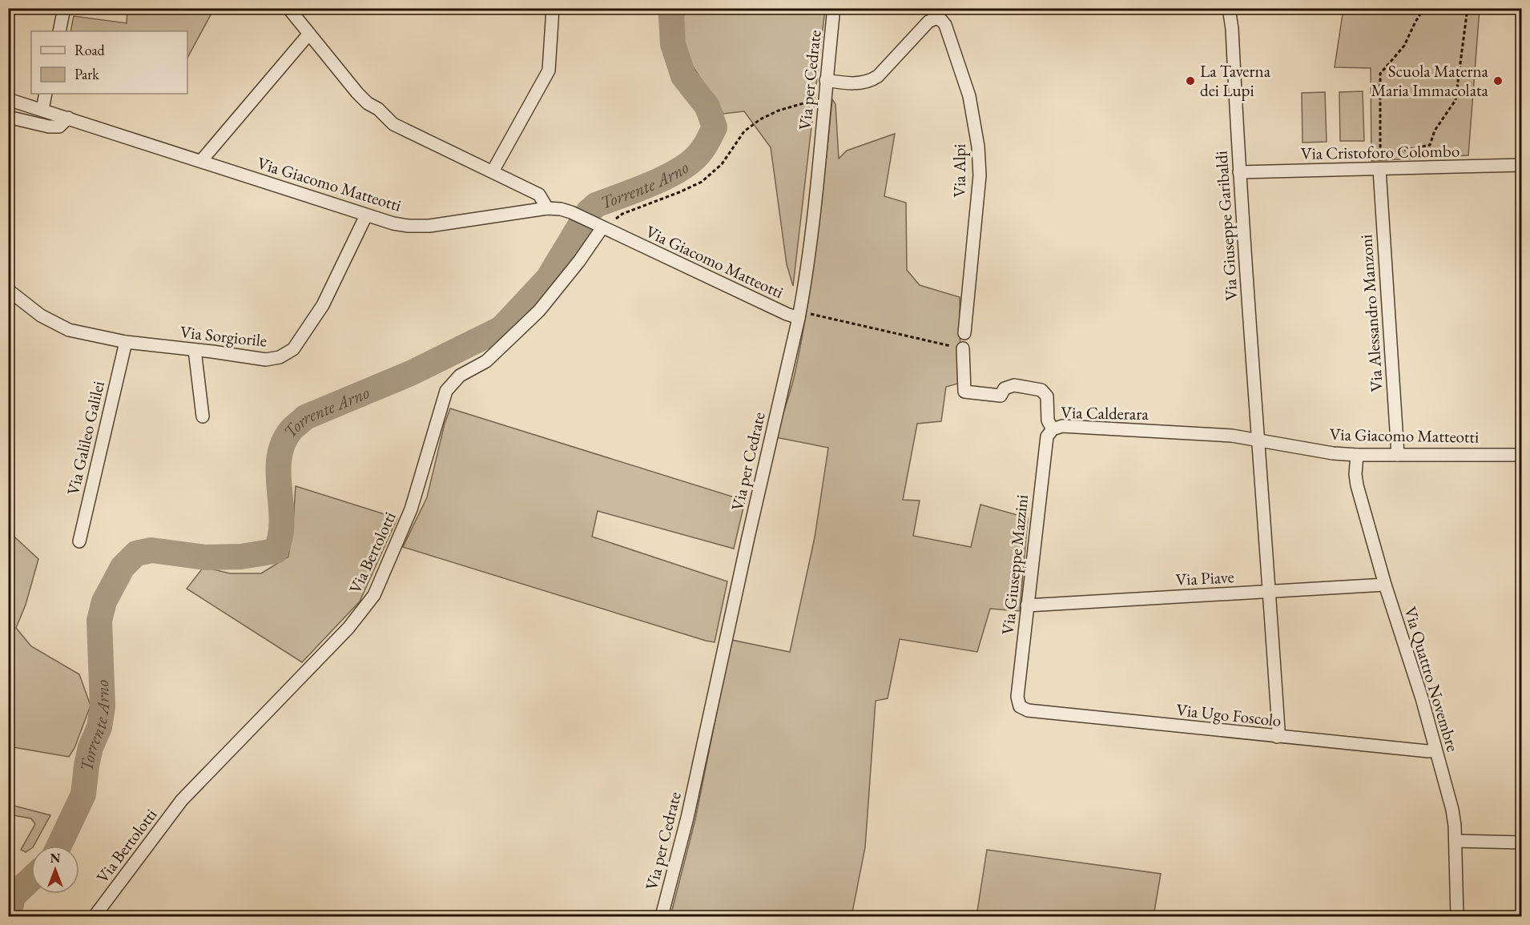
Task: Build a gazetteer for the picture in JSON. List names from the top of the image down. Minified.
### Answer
{"streets":{"street":["Via per Cedrate","Via Cristoforo Colombo","Via Alpi","Via Giacomo Matteotti","Via Giuseppe Garibaldi","Via Alessandro Manzoni","Via Sorgiorile","Via Calderara","Via Galileo Galilei","Via Bertolotti","Via Giuseppe Mazzini","Via Piave","Via Quattro Novembre","Via Ugo Foscolo"]},"crossings":[["Via per Cedrate","Via Giacomo Matteotti"],["Via Cristoforo Colombo","Via Giuseppe Garibaldi"],["Via Cristoforo Colombo","Via Alessandro Manzoni"],["Via Giacomo Matteotti","Via Giuseppe Garibaldi"],["Via Giacomo Matteotti","Via Alessandro Manzoni"],["Via Giacomo Matteotti","Via Sorgiorile"],["Via Giacomo Matteotti","Via Calderara"],["Via Giacomo Matteotti","Via Bertolotti"],["Via Giacomo Matteotti","Via Quattro Novembre"],["Via Giuseppe Garibaldi","Via Calderara"],["Via Giuseppe Garibaldi","Via Piave"],["Via Giuseppe Garibaldi","Via Ugo Foscolo"],["Via Sorgiorile","Via Galileo Galilei"],["Via Calderara","Via Giuseppe Mazzini"],["Via Giuseppe Mazzini","Via Piave"],["Via Giuseppe Mazzini","Via Ugo Foscolo"],["Via Piave","Via Quattro Novembre"],["Via Quattro Novembre","Via Ugo Foscolo"]],"water":["Torrente Arno"],"places":["La Taverna dei Lupi","Scuola Materna Maria Immacolata"],"legend":["Road","Park"],"north":"top"}
